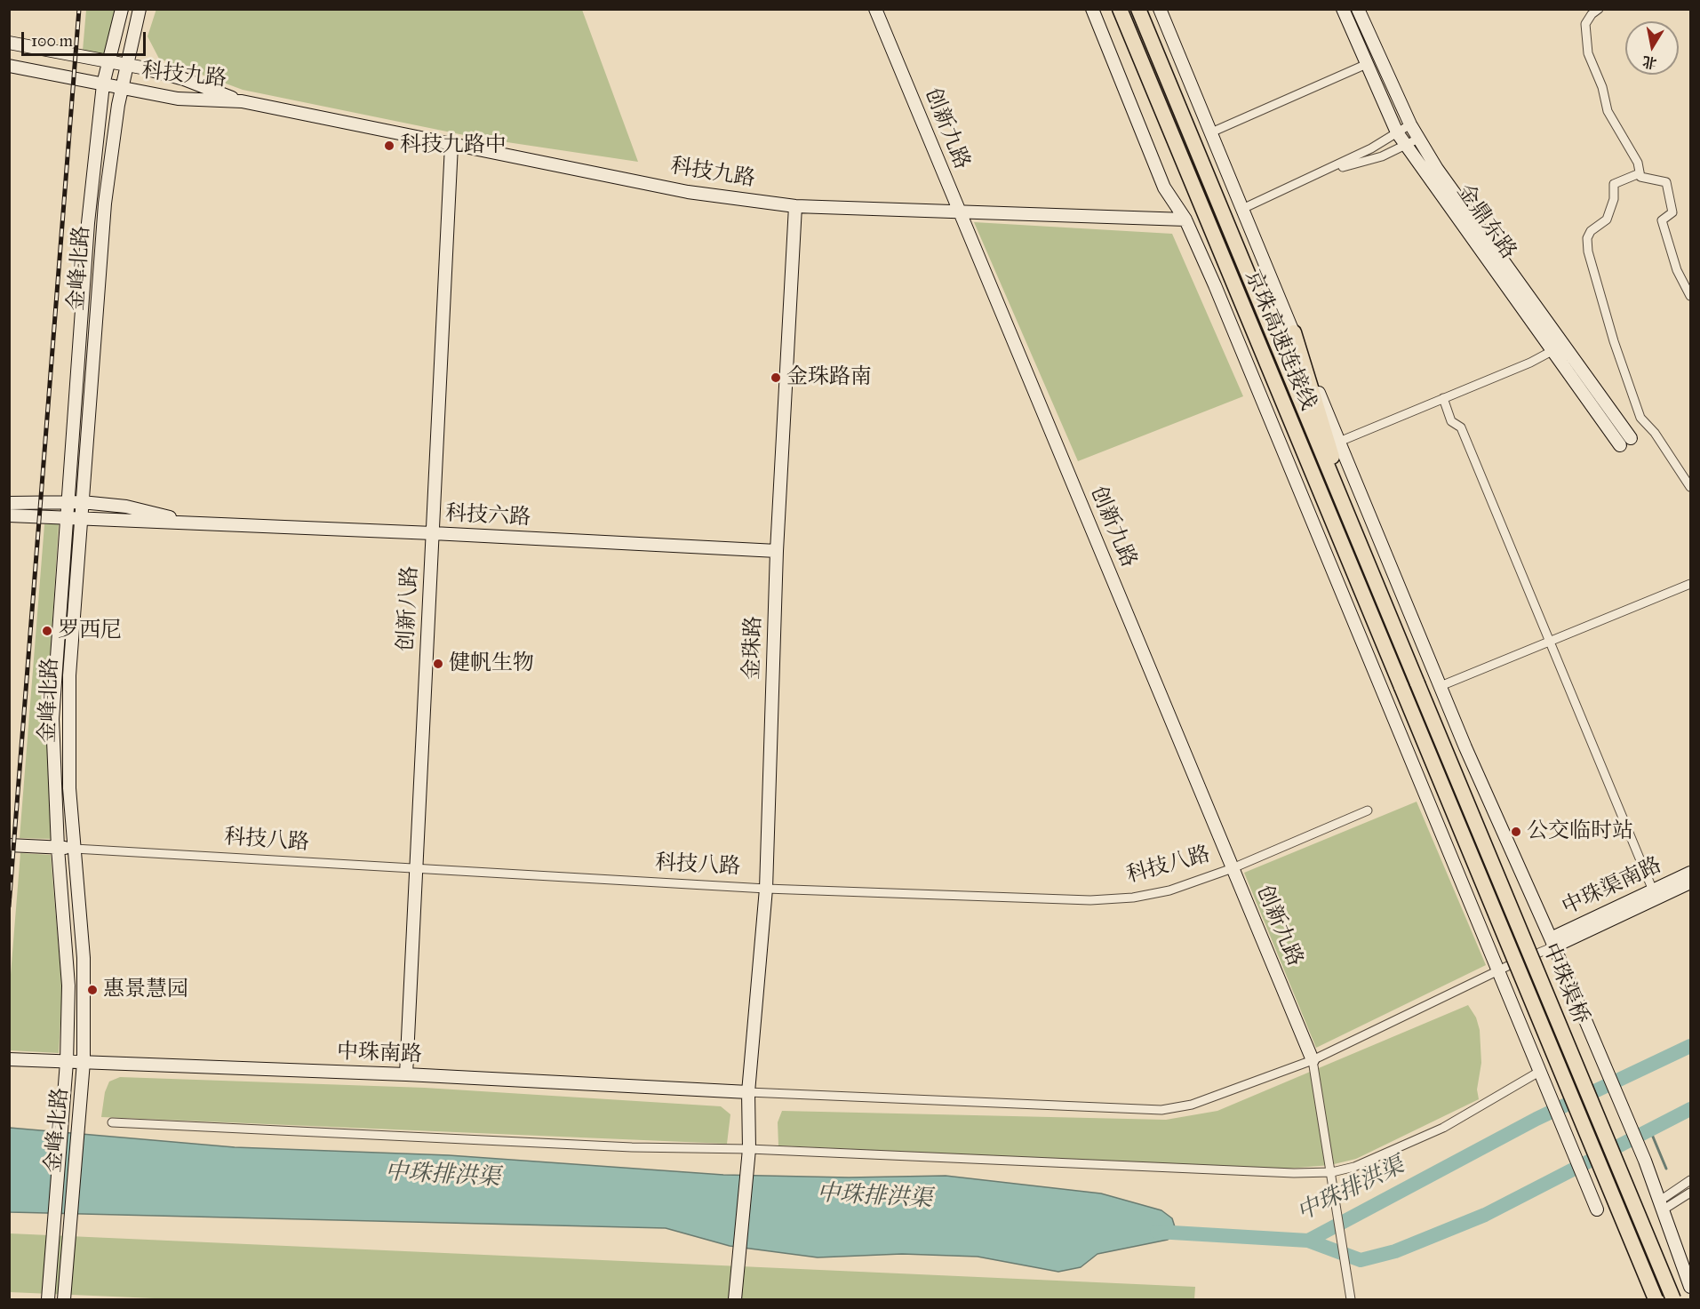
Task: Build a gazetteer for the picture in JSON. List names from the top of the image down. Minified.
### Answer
{"streets":{"highway":["京珠高速连接线","中珠渠桥"],"street":["科技九路","创新九路","金鼎东路","金峰北路","科技六路","创新八路","金珠路","科技八路","中珠渠南路","中珠南路"]},"crossings":[["科技九路","创新九路"],["科技九路","金峰北路"],["科技九路","创新八路"],["科技九路","金珠路"],["创新九路","科技八路"],["金峰北路","科技六路"],["金峰北路","科技八路"],["金峰北路","中珠南路"],["京珠高速连接线","中珠渠桥"],["科技六路","创新八路"],["科技六路","金珠路"],["创新八路","科技八路"],["创新八路","中珠南路"],["金珠路","科技八路"],["金珠路","中珠南路"]],"water":["中珠排洪渠"],"places":["科技九路中","金珠路南","罗西尼","健帆生物","公交临时站","惠景慧园"],"scale_bar":"100 m","north":"bottom"}
